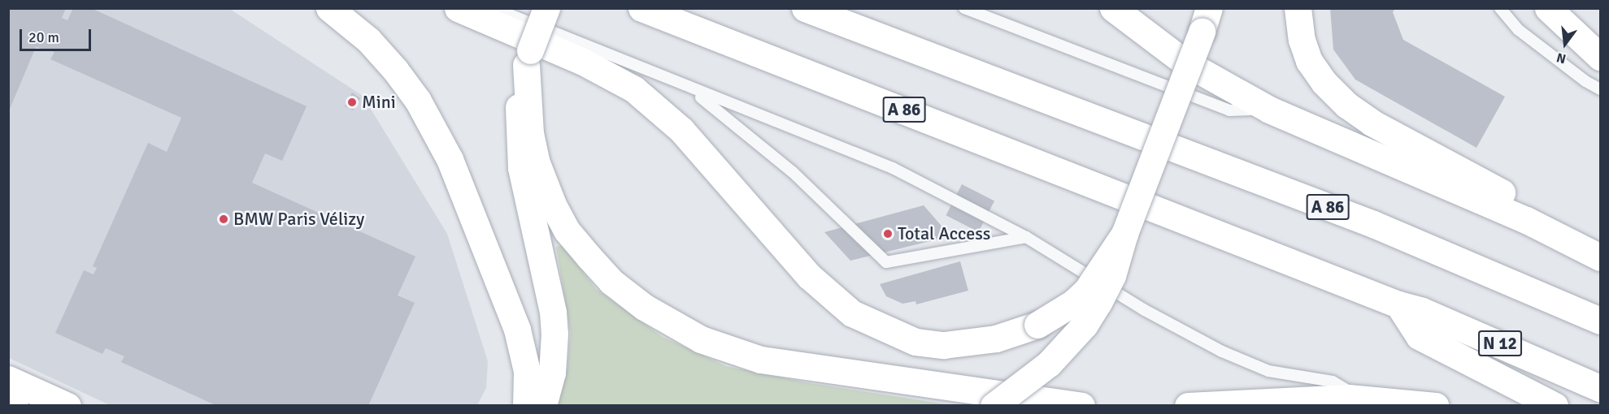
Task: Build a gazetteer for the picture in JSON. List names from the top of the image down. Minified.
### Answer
{"streets":{"main road":["A 86","N 12"]},"crossings":[["A 86","N 12"]],"places":["Mini","BMW Paris Vélizy","Total Access"],"scale_bar":"20 m","north":"bottom"}
